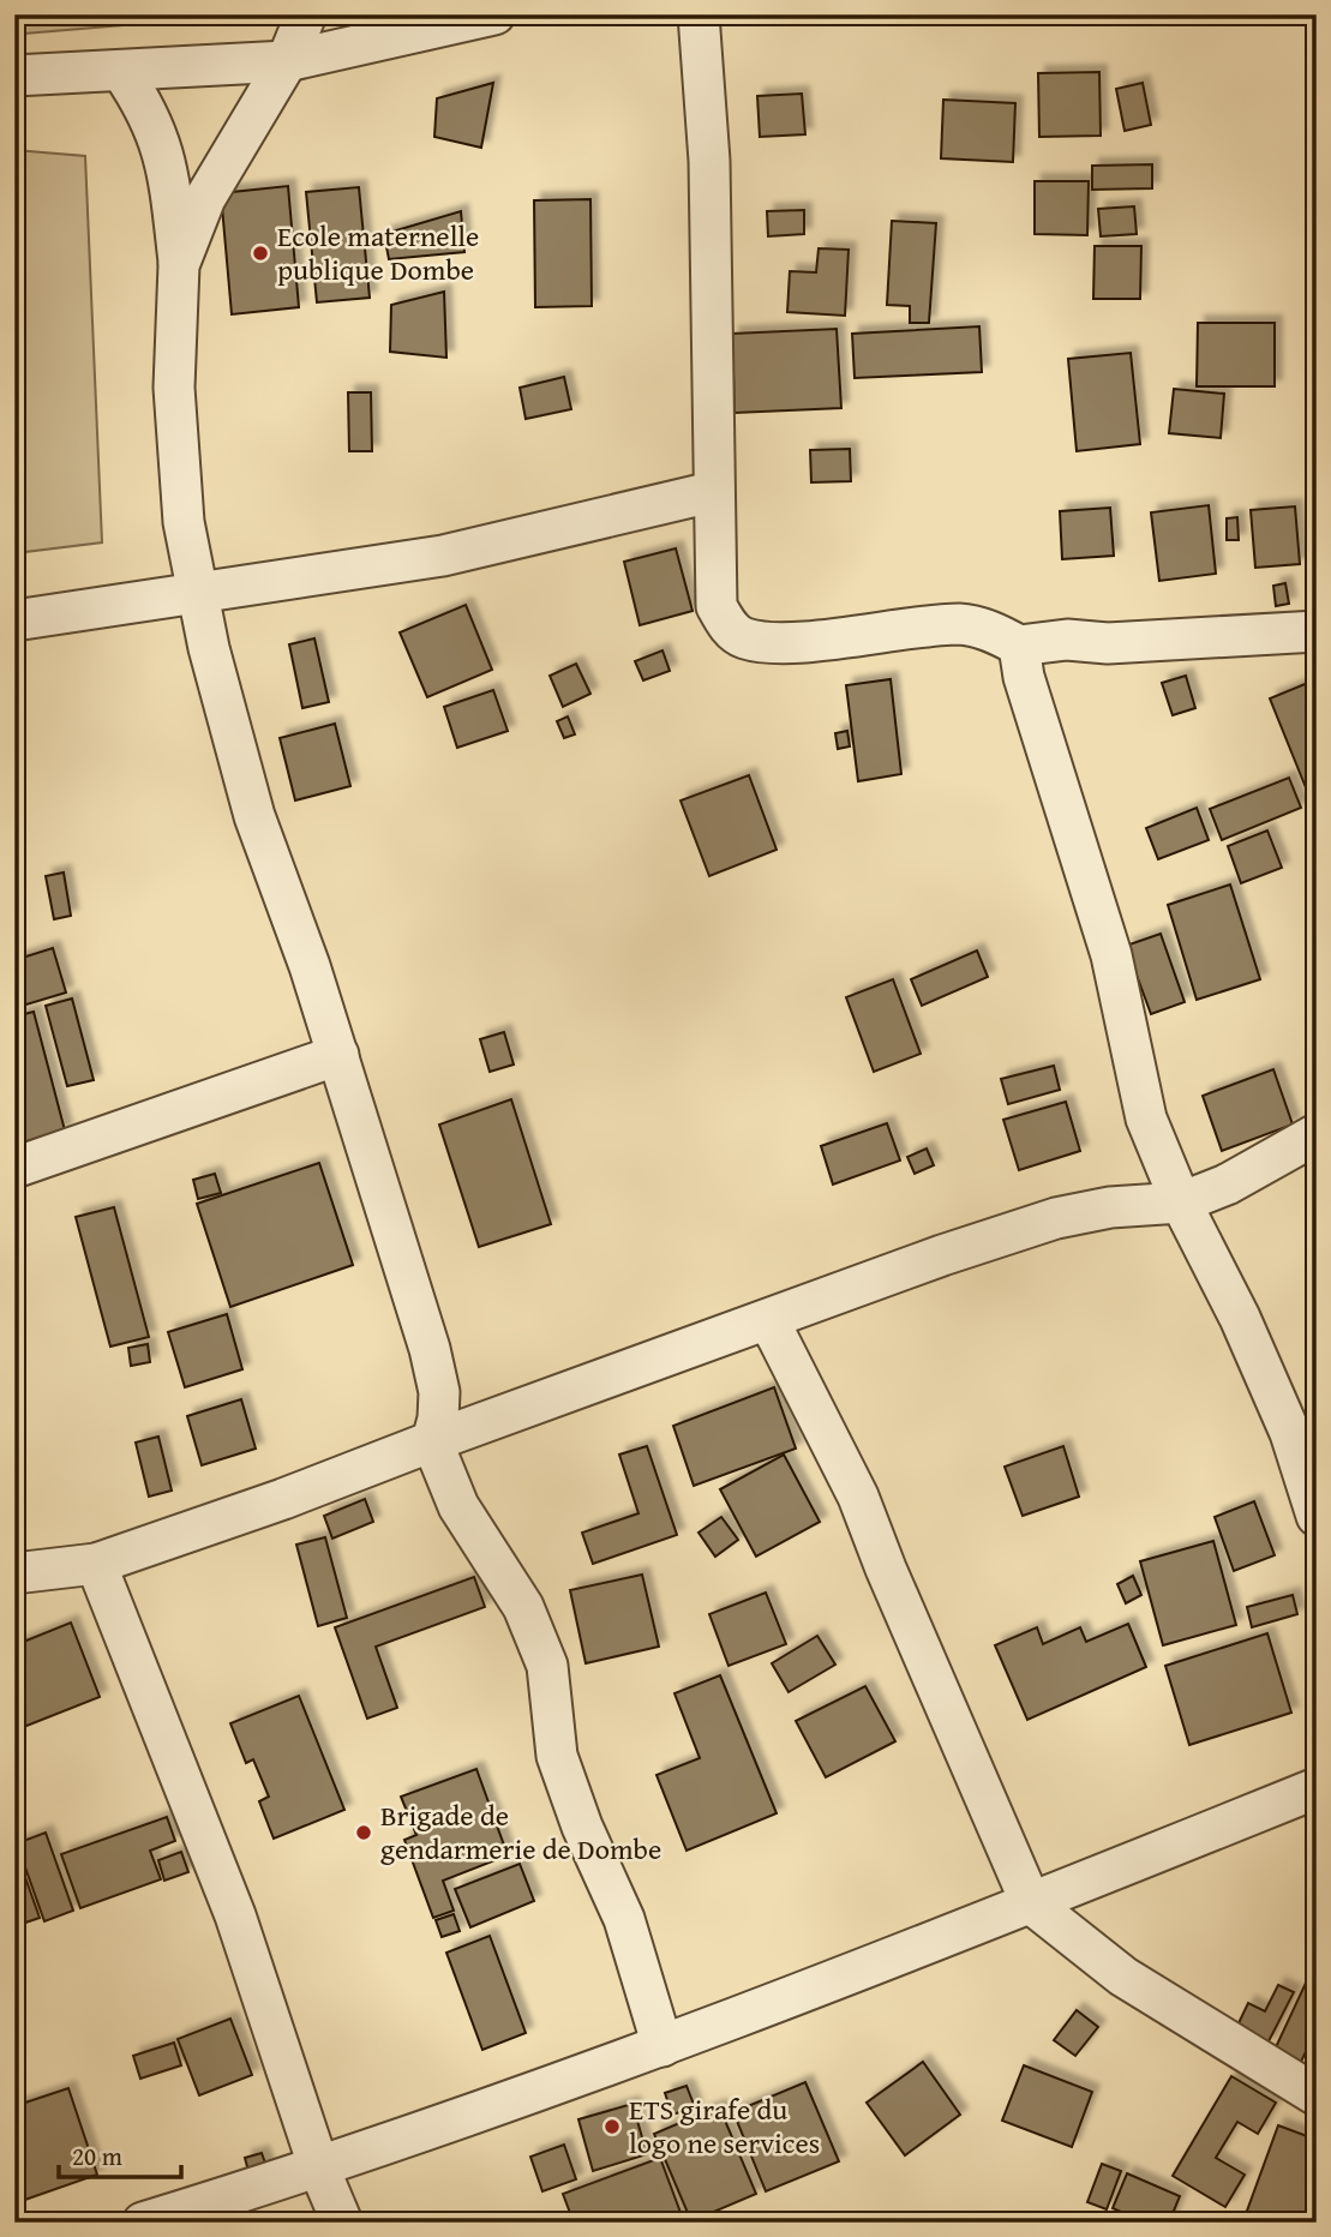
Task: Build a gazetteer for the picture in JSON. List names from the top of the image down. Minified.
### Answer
{"places":["Ecole maternelle publique Dombe","Brigade de gendarmerie de Dombe","ETS girafe du logo ne services"],"scale_bar":"20 m"}
